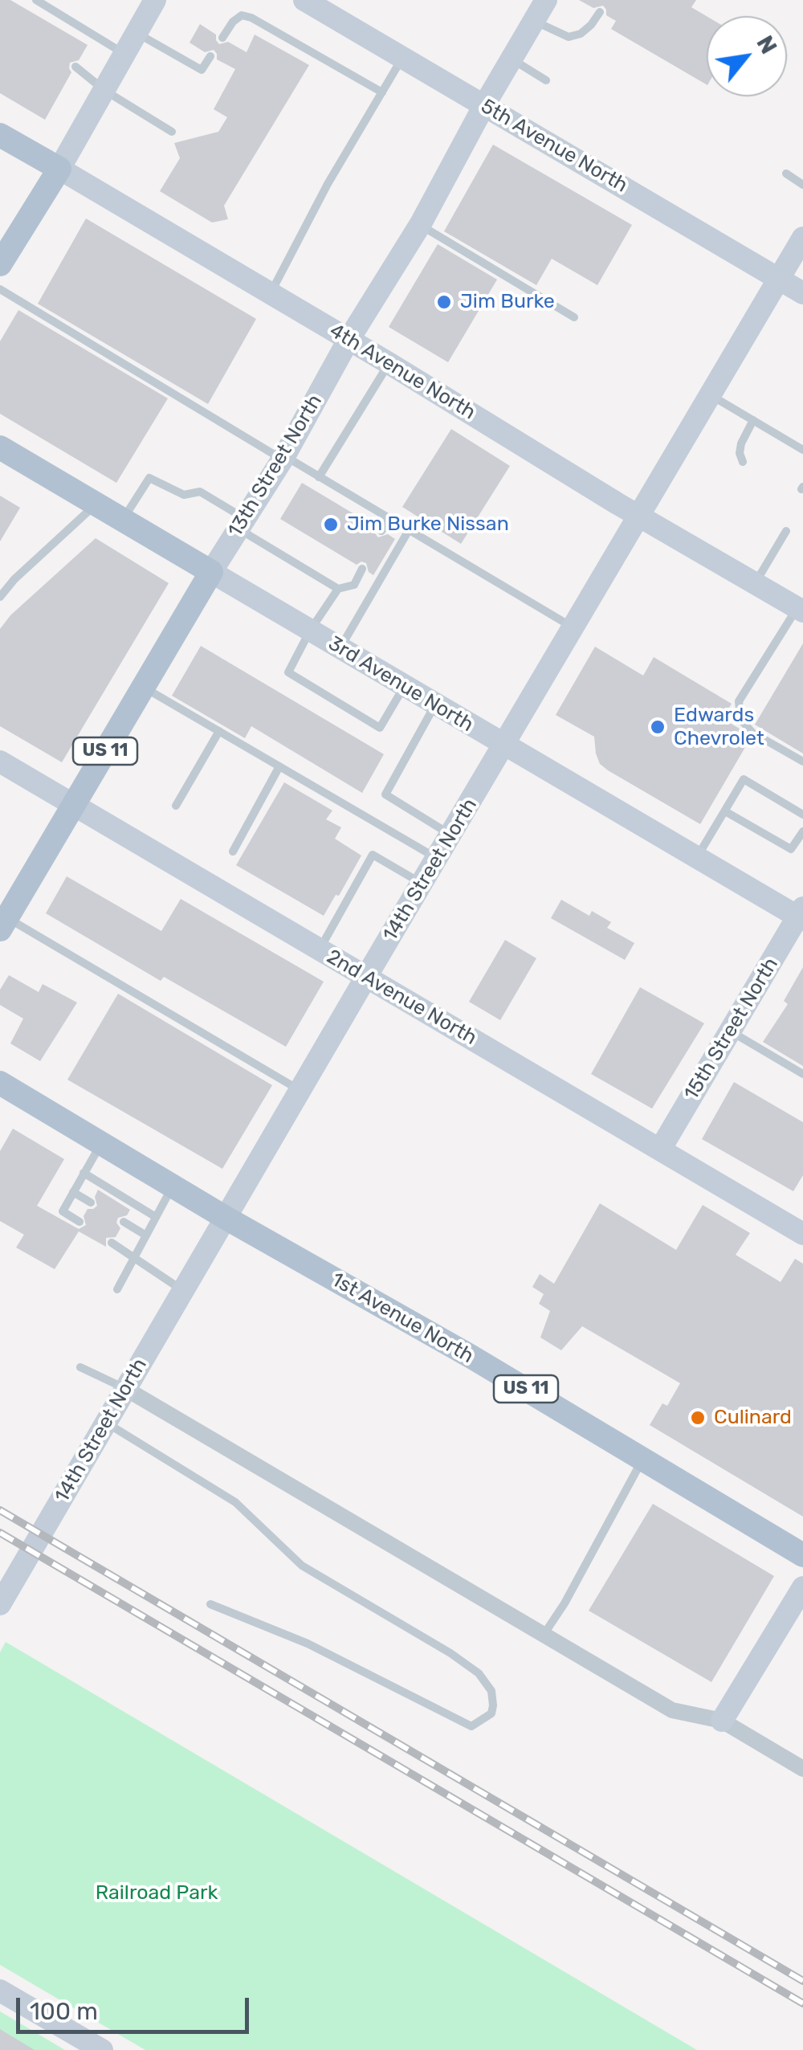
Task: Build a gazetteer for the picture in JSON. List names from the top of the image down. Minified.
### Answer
{"streets":{"main road":["4th Avenue North","13th Street North","3rd Avenue North","US 11","1st Avenue North"],"street":["5th Avenue North","14th Street North","2nd Avenue North","15th Street North"]},"crossings":[["5th Avenue North","13th Street North"],["5th Avenue North","14th Street North"],["4th Avenue North","13th Street North"],["4th Avenue North","14th Street North"],["13th Street North","3rd Avenue North"],["13th Street North","2nd Avenue North"],["3rd Avenue North","14th Street North"],["3rd Avenue North","15th Street North"],["14th Street North","2nd Avenue North"],["14th Street North","1st Avenue North"],["2nd Avenue North","15th Street North"]],"parks":["Railroad Park"],"places":["Jim Burke","Jim Burke Nissan","Edwards Chevrolet","Culinard"],"scale_bar":"100 m","north":"top right"}
